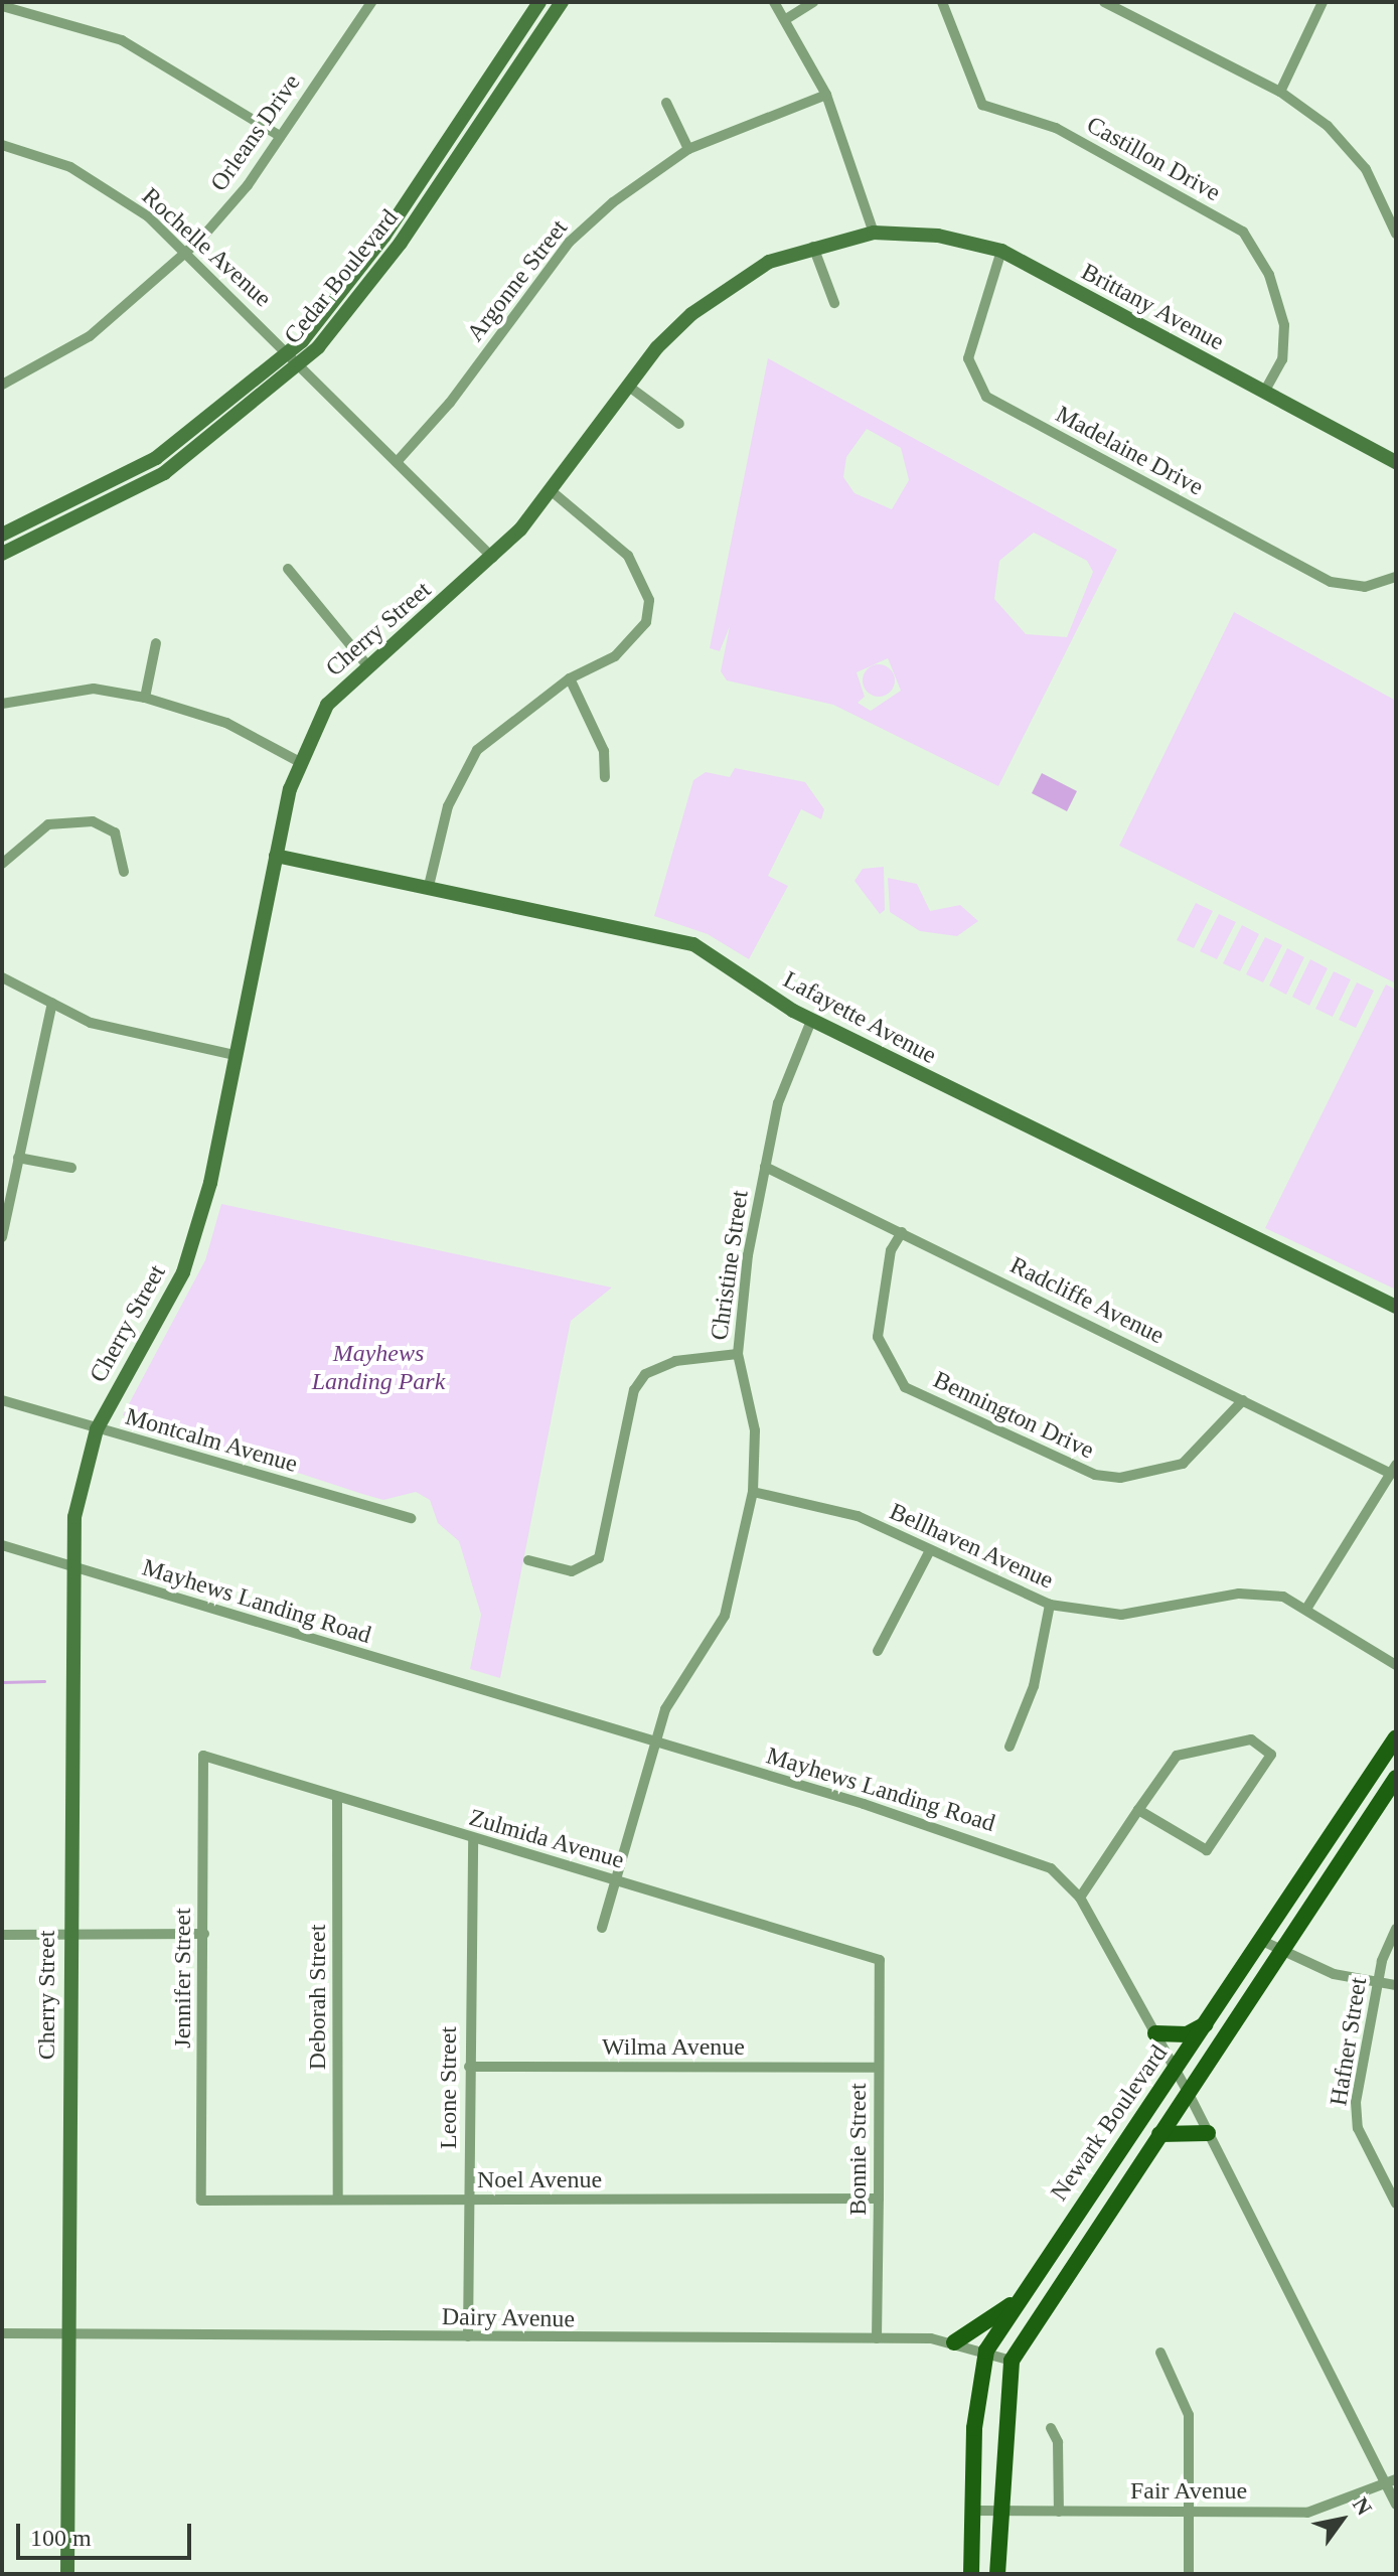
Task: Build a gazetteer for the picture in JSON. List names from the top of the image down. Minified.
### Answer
{"streets":{"main road":["Newark Boulevard"],"street":["Orleans Drive","Castillon Drive","Rochelle Avenue","Cedar Boulevard","Argonne Street","Brittany Avenue","Madelaine Drive","Cherry Street","Lafayette Avenue","Christine Street","Radcliffe Avenue","Bennington Drive","Montcalm Avenue","Bellhaven Avenue","Mayhews Landing Road","Zulmida Avenue","Jennifer Street","Deborah Street","Hafner Street","Wilma Avenue","Leone Street","Bonnie Street","Noel Avenue","Dairy Avenue","Fair Avenue"]},"crossings":[["Orleans Drive","Rochelle Avenue"],["Castillon Drive","Brittany Avenue"],["Rochelle Avenue","Cedar Boulevard"],["Rochelle Avenue","Argonne Street"],["Rochelle Avenue","Cherry Street"],["Brittany Avenue","Madelaine Drive"],["Brittany Avenue","Cherry Street"],["Cherry Street","Lafayette Avenue"],["Cherry Street","Montcalm Avenue"],["Cherry Street","Mayhews Landing Road"],["Cherry Street","Dairy Avenue"],["Lafayette Avenue","Christine Street"],["Christine Street","Radcliffe Avenue"],["Christine Street","Bellhaven Avenue"],["Christine Street","Mayhews Landing Road"],["Christine Street","Zulmida Avenue"],["Radcliffe Avenue","Bennington Drive"],["Mayhews Landing Road","Newark Boulevard"],["Mayhews Landing Road","Fair Avenue"],["Zulmida Avenue","Jennifer Street"],["Zulmida Avenue","Deborah Street"],["Zulmida Avenue","Leone Street"],["Zulmida Avenue","Bonnie Street"],["Jennifer Street","Noel Avenue"],["Deborah Street","Noel Avenue"],["Wilma Avenue","Leone Street"],["Wilma Avenue","Bonnie Street"],["Leone Street","Noel Avenue"],["Leone Street","Dairy Avenue"],["Newark Boulevard","Dairy Avenue"],["Newark Boulevard","Fair Avenue"],["Bonnie Street","Noel Avenue"],["Bonnie Street","Dairy Avenue"]],"parks":["Mayhews Landing Park"],"scale_bar":"100 m","north":"top right"}
